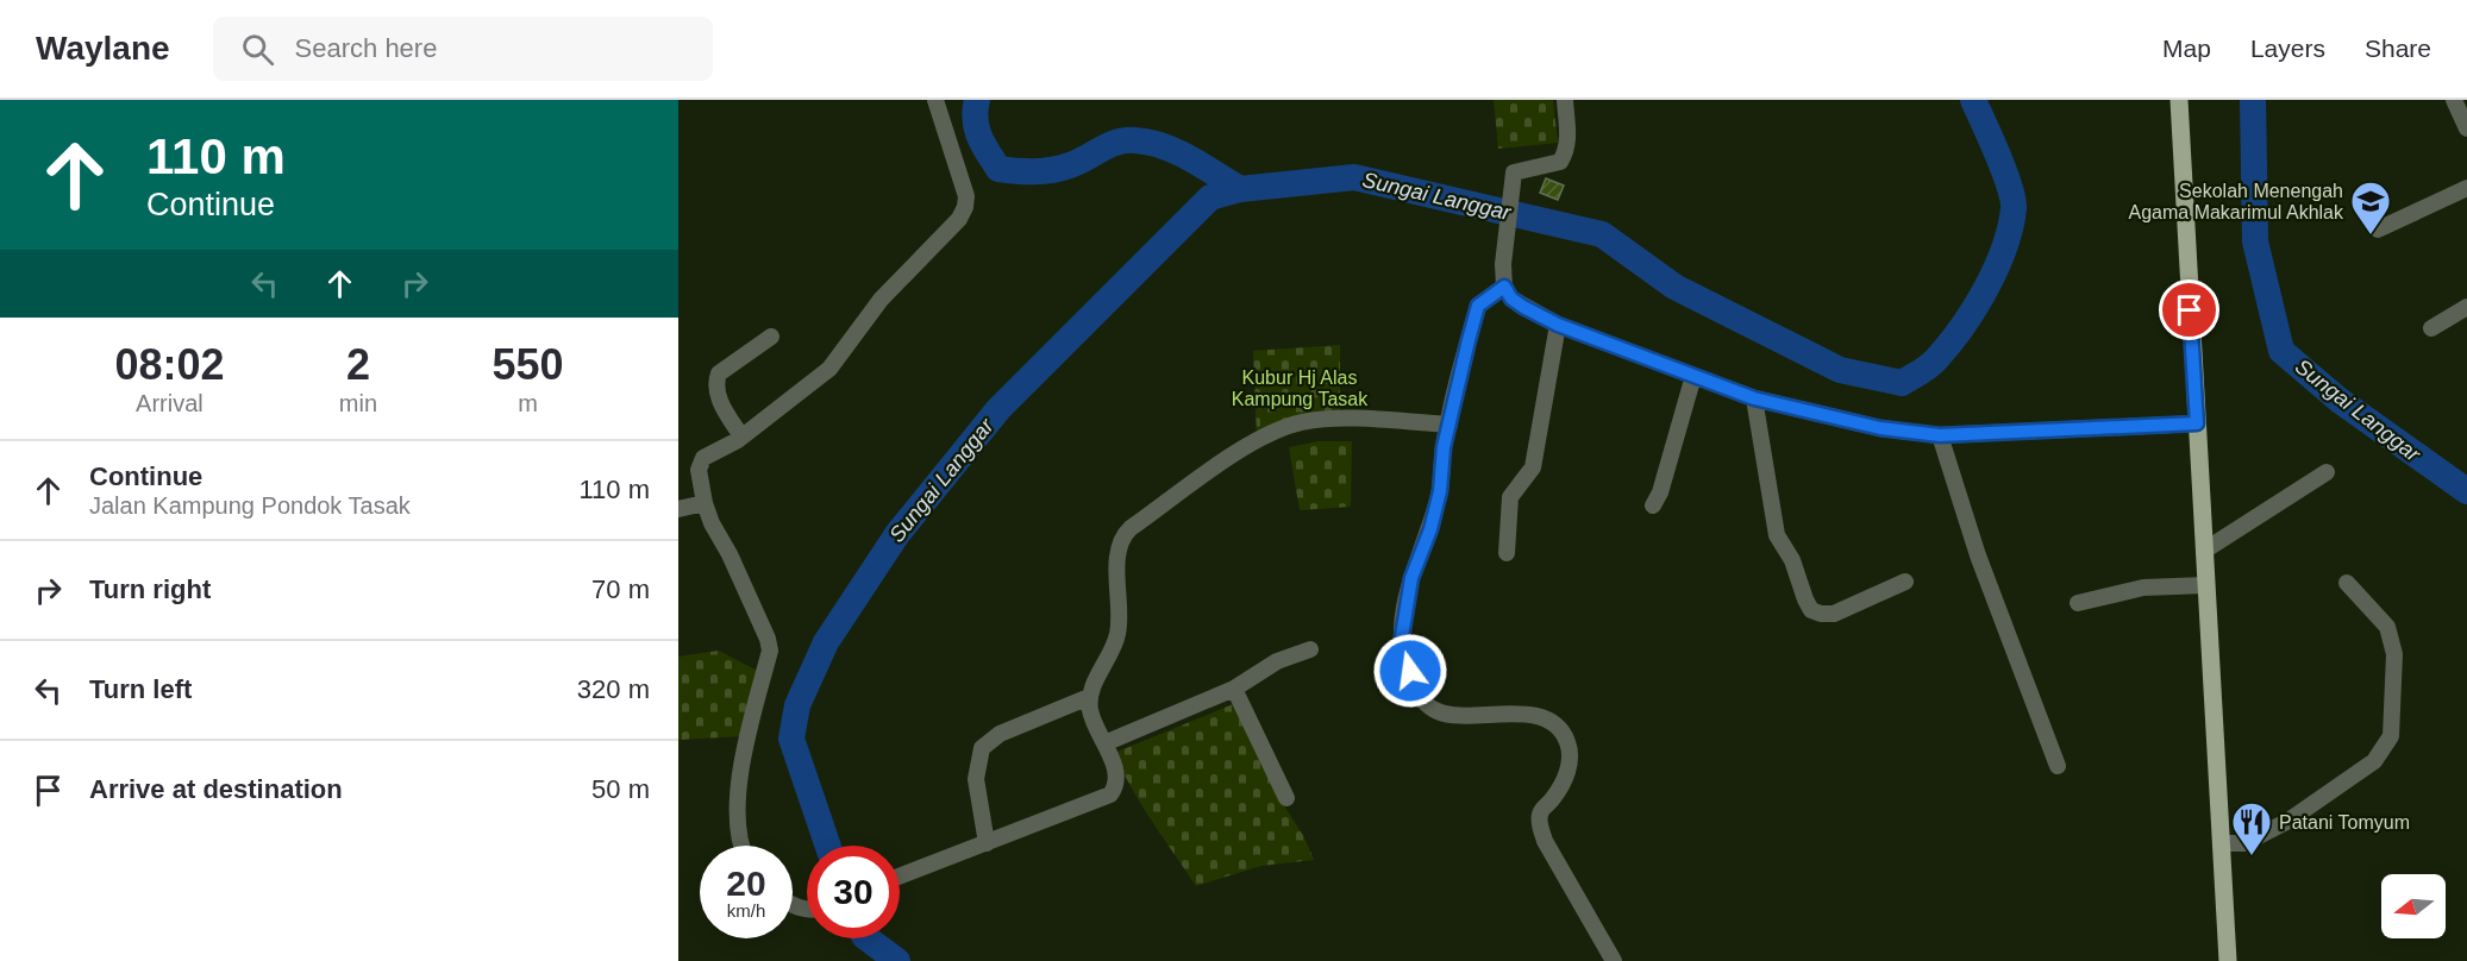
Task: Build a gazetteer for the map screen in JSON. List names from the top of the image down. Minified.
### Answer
{"water":["Sungai Langgar"],"parks":["Kubur Hj Alas Kampung Tasak"],"places":{"school or university":["Sekolah Menengah Agama Makarimul Akhlak"],"restaurant":["Patani Tomyum"]},"north":"left","page":{"header":"Waylane","search":"Search here","nav":["Map","Layers","Share"],"turn":["110 m","Continue"],"eta":["08:02","Arrival","2","min","550","m"],"list":[{"name":"Continue","note":"Jalan Kampung Pondok Tasak","value":"110 m"},{"name":"Turn right","value":"70 m"},{"name":"Turn left","value":"320 m"},{"name":"Arrive at destination","value":"50 m"}],"speed":"20 km/h","limit":"30"}}
